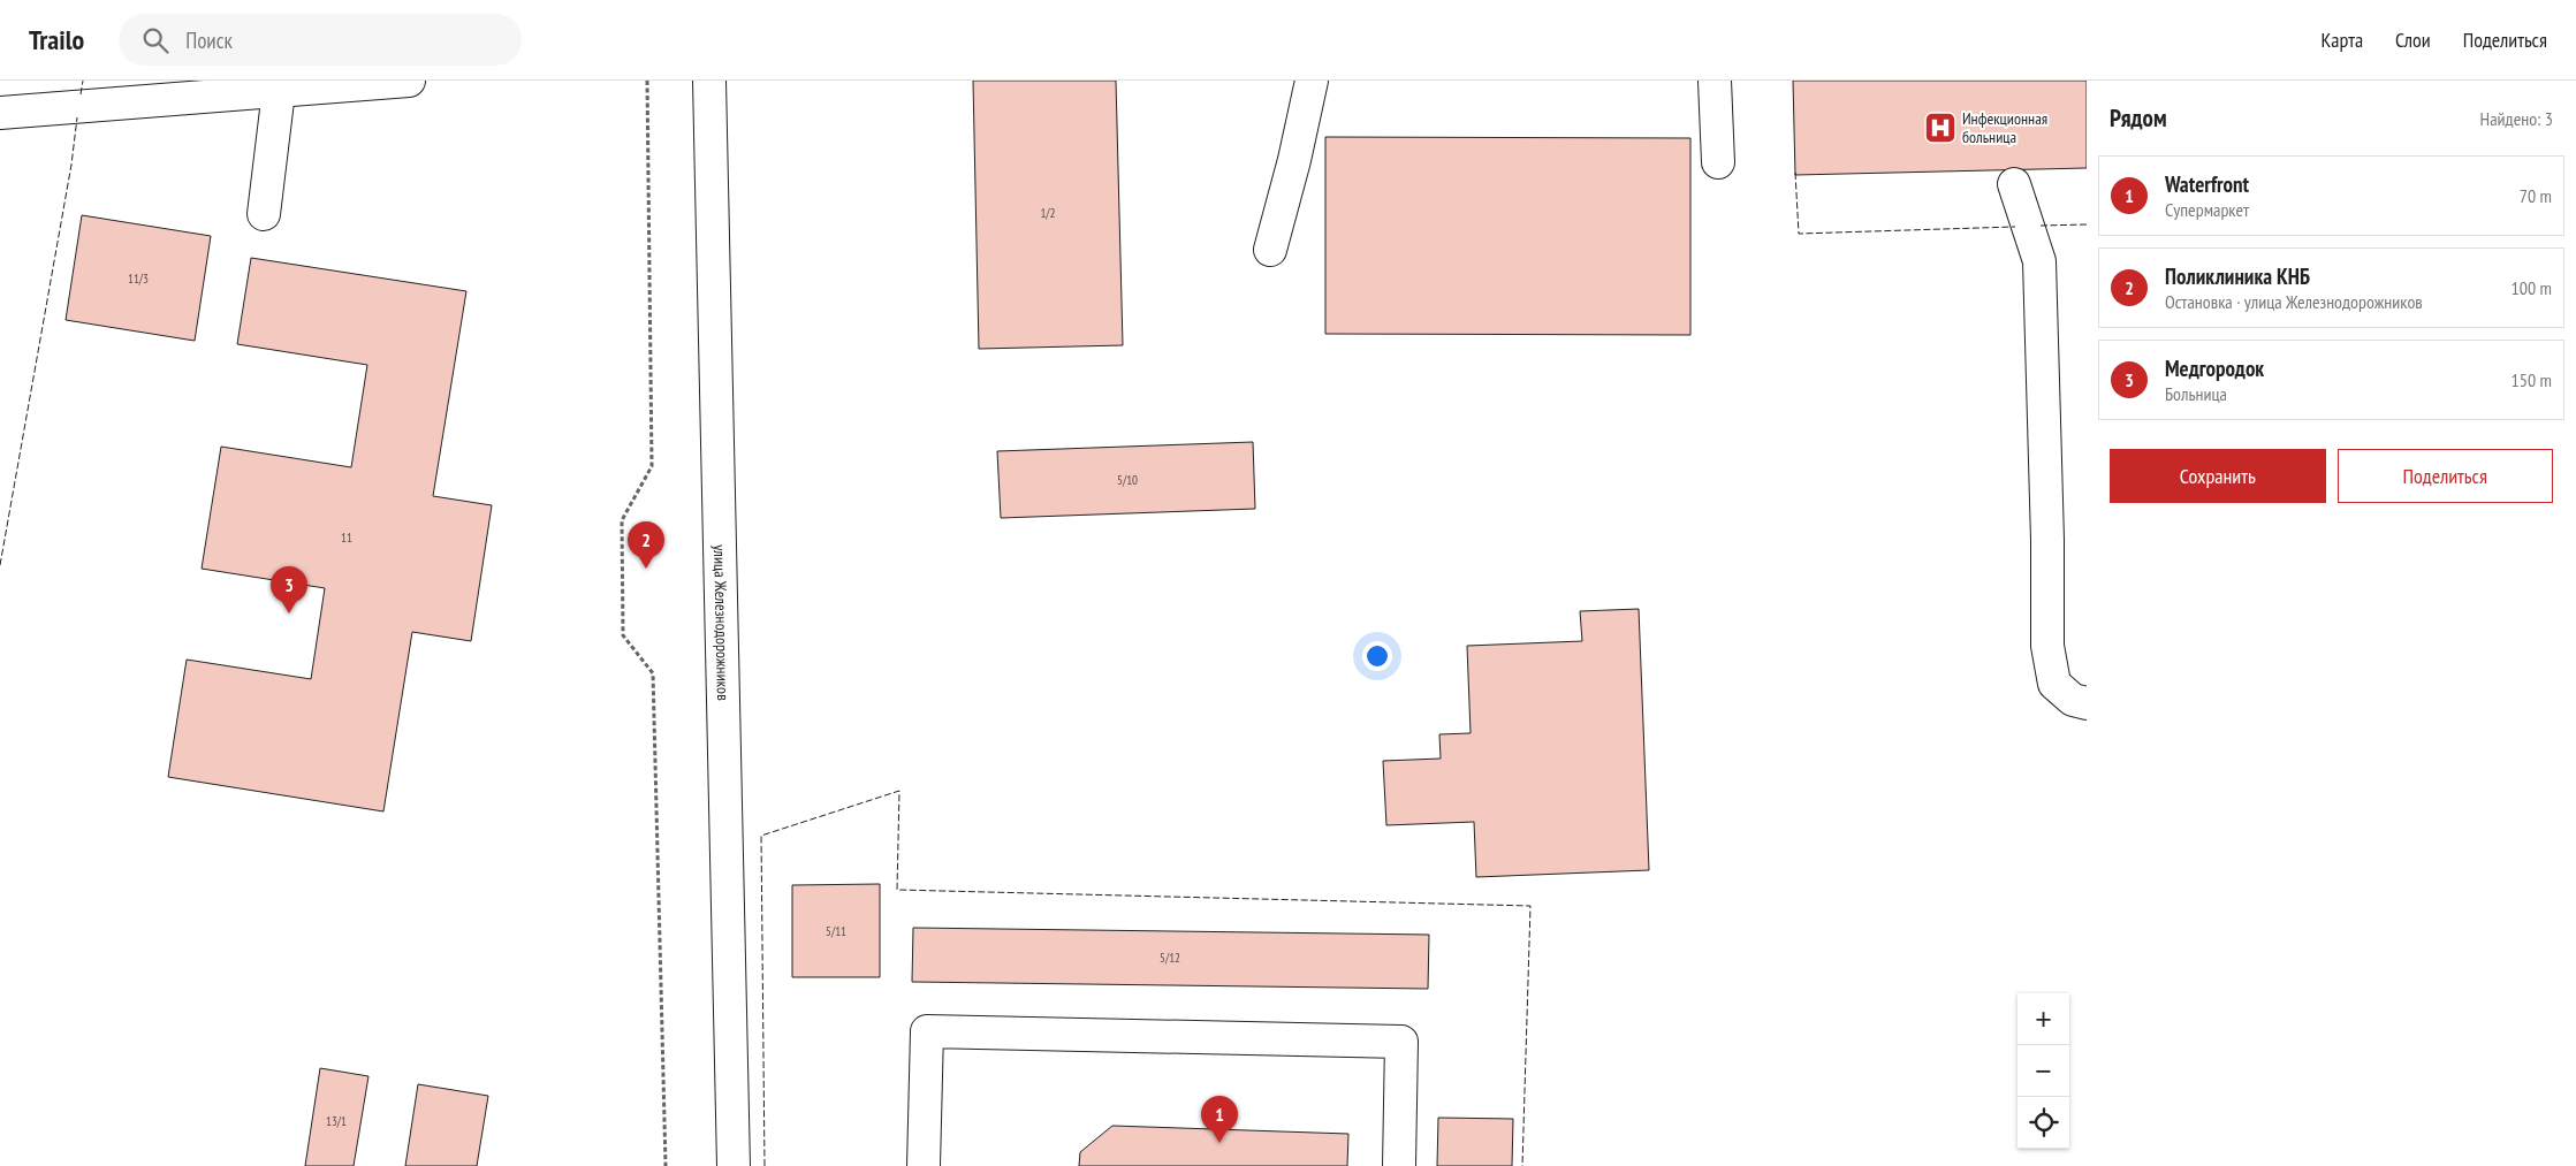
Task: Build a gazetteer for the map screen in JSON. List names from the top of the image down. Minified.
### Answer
{"streets":{"street":["улица Железнодорожников"]},"places":{"hospital":["Инфекционная больница"]},"house_numbers":["1/2","11/3","5/10","11","5/11","5/12","13/1"],"page":{"header":"Trailo","search":"Поиск","nav":["Карта","Слои","Поделиться"],"heading":["Рядом","Найдено: 3"],"list":[{"mark":"1","name":"Waterfront","note":"Супермаркет","value":"70 m"},{"mark":"2","name":"Поликлиника КНБ","note":"Остановка · улица Железнодорожников","value":"100 m"},{"mark":"3","name":"Медгородок","note":"Больница","value":"150 m"}],"buttons":["Сохранить","Поделиться"],"pins":["2","3","1"],"map_buttons":["+","−"]}}
